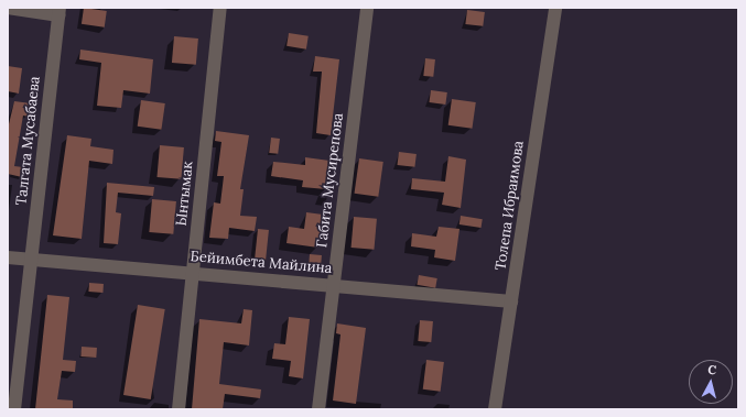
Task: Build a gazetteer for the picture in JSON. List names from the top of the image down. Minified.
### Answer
{"streets":{"street":["Талгата Мусабаева","Габита Мусирепова","Ынтымак","Толепа Ибраимова","Бейимбета Майлина"]},"crossings":[["Талгата Мусабаева","Бейимбета Майлина"],["Габита Мусирепова","Бейимбета Майлина"],["Ынтымак","Бейимбета Майлина"],["Толепа Ибраимова","Бейимбета Майлина"]],"north":"top"}
